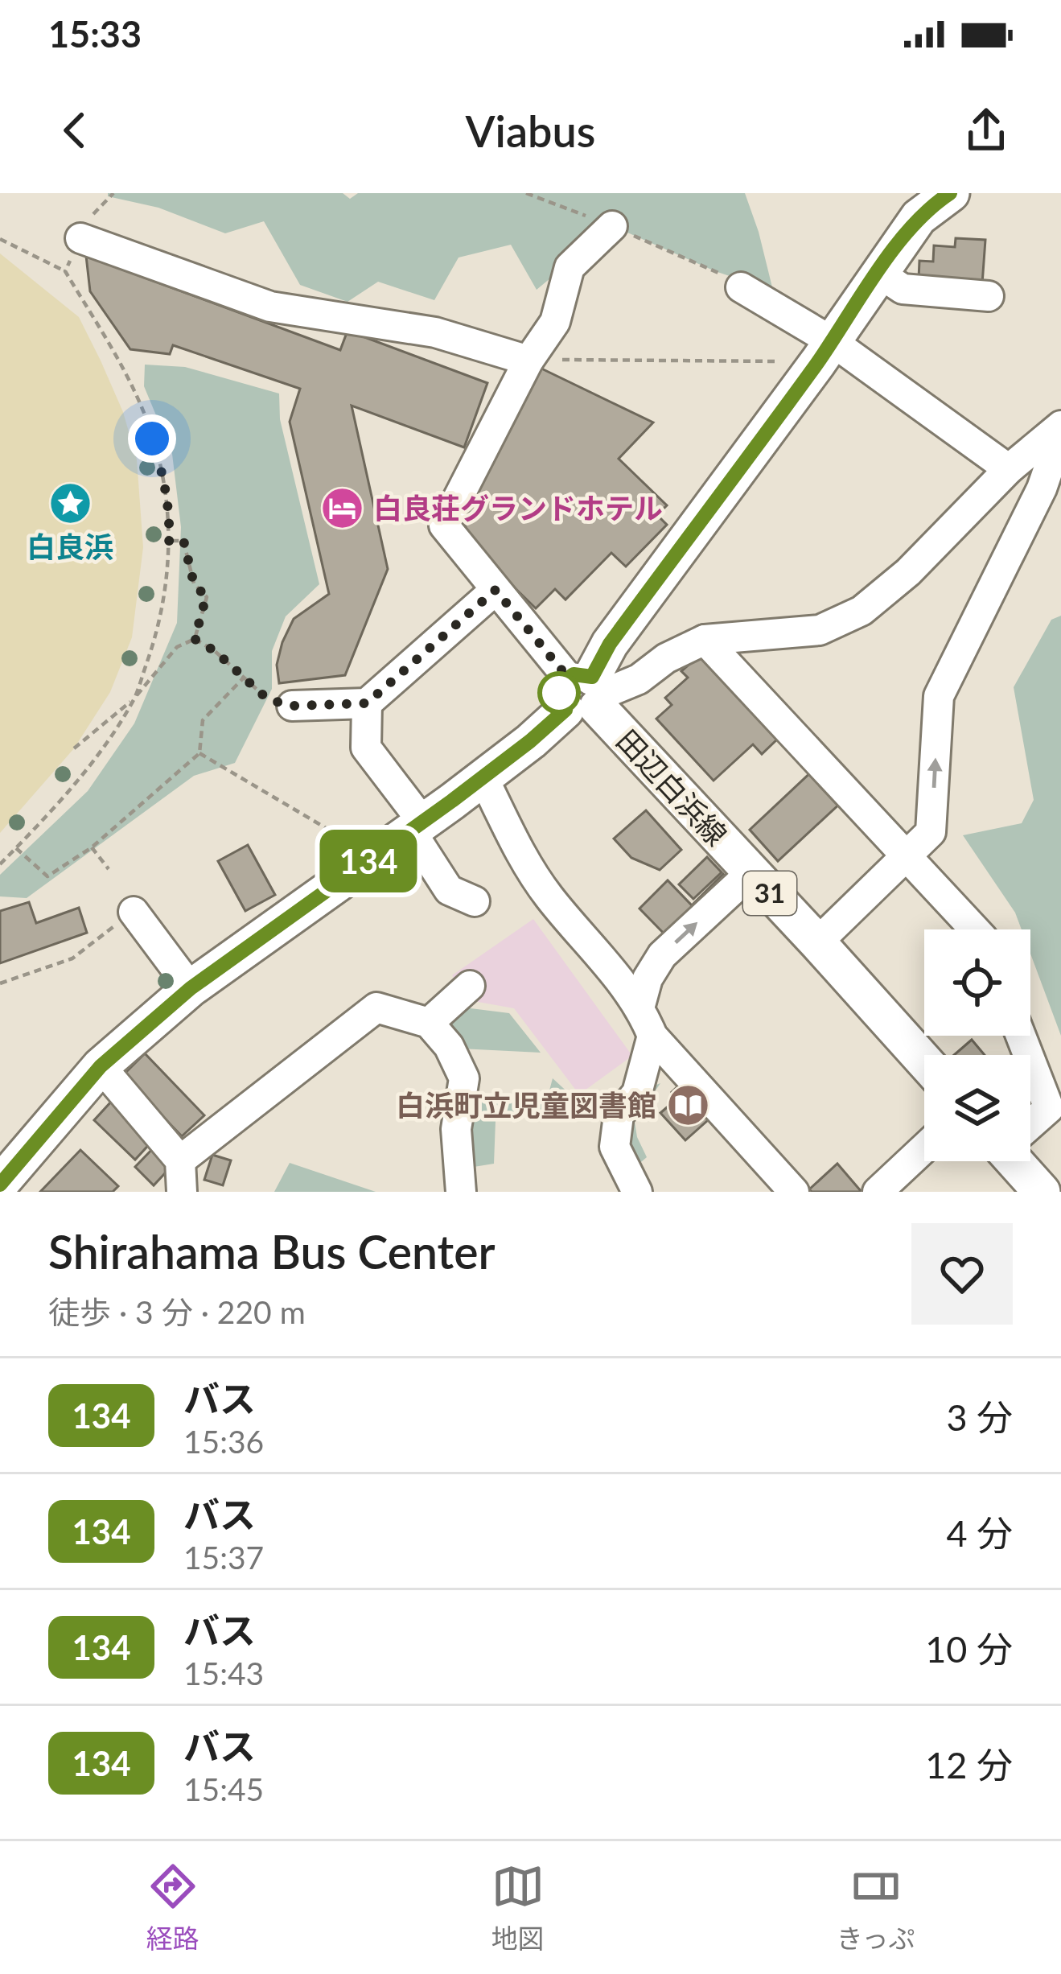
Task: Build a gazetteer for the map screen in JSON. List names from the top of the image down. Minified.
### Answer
{"streets":{"main road":["田辺白浜線","31"]},"places":{"place":["白良浜"],"hotel":["白良荘グランドホテル"],"library":["白浜町立児童図書館"]},"lines":["bus line 134"],"page":{"status":"15:33","header":"Viabus","on_map":"134","heading":["Shirahama Bus Center","徒歩 · 3 分 · 220 m"],"list":[{"mark":"134","name":"バス","note":"15:36","value":"3 分"},{"mark":"134","name":"バス","note":"15:37","value":"4 分"},{"mark":"134","name":"バス","note":"15:43","value":"10 分"},{"mark":"134","name":"バス","note":"15:45","value":"12 分"}],"tabs":["経路","地図","きっぷ"]}}
